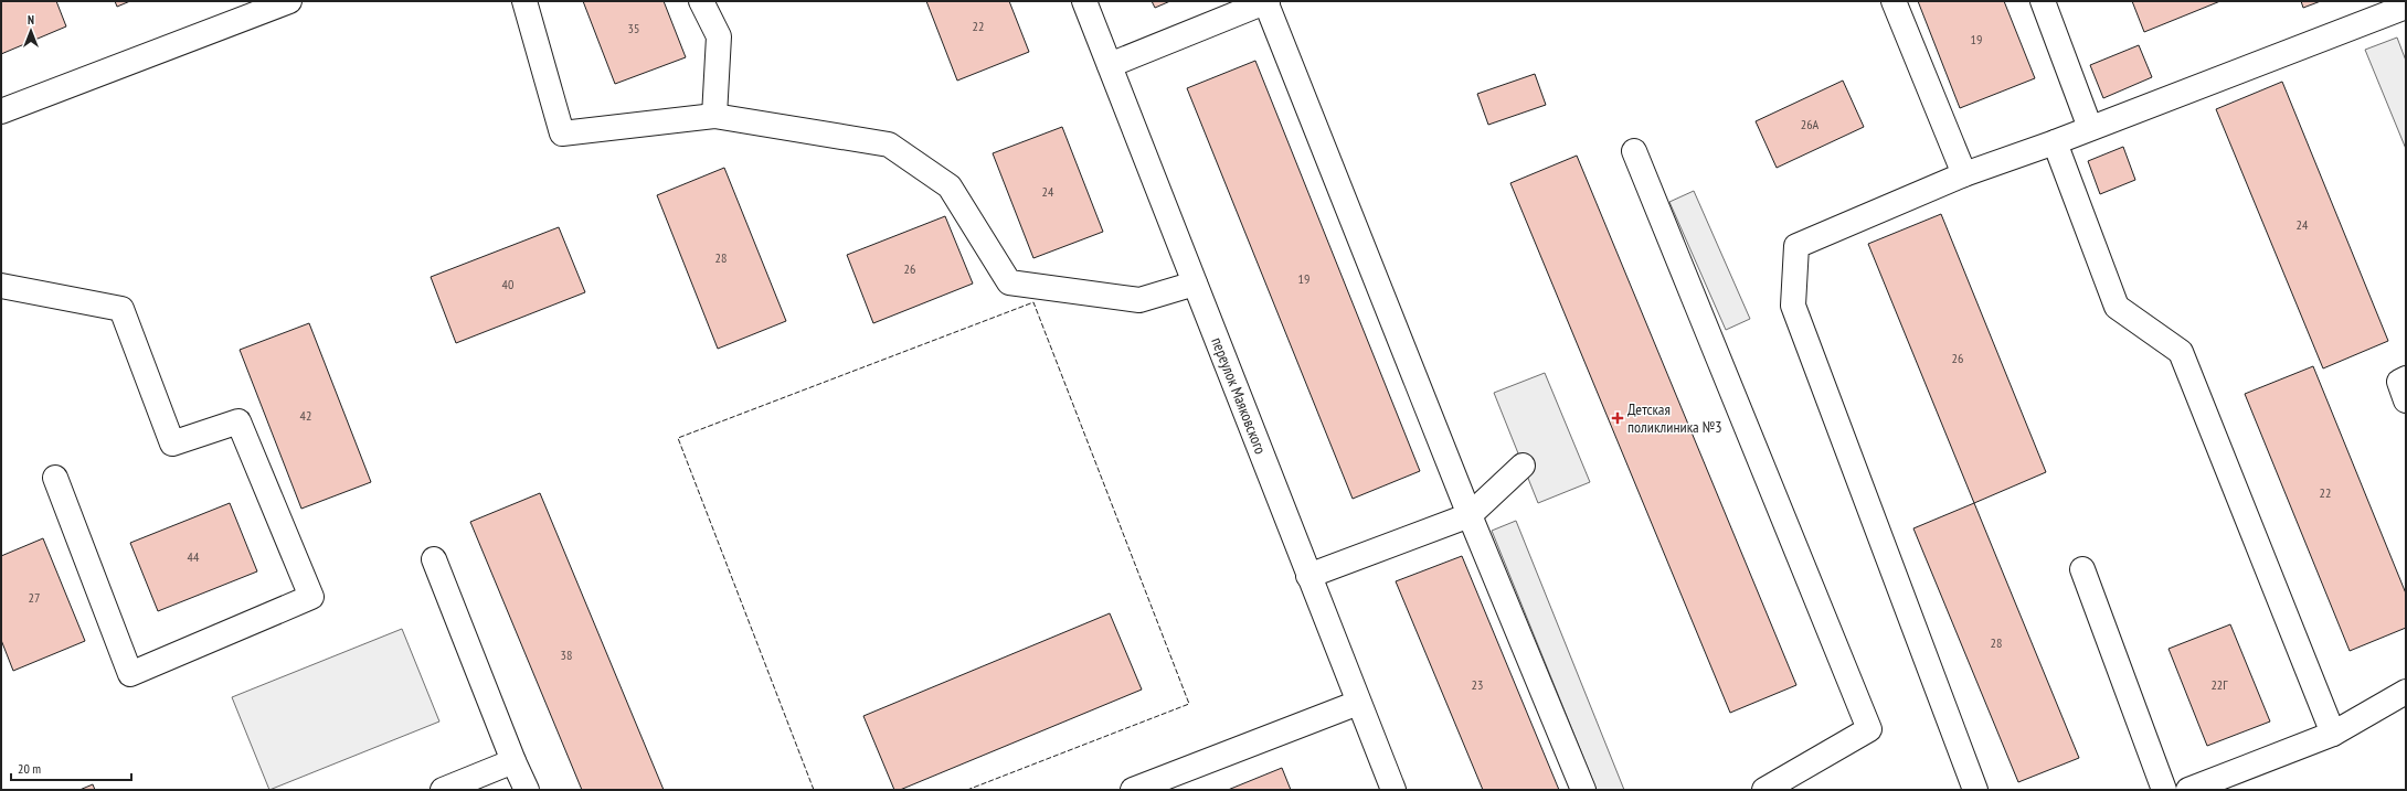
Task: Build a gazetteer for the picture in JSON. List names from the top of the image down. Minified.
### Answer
{"streets":{"street":["переулок Маяковского"]},"places":{"health":["Детская поликлиника №3"]},"house_numbers":["22","35","19","26А","24","24","28","26","19","40","26","42","22","44","27","28","38","23","22Г"],"scale_bar":"20 m","north":"top"}
